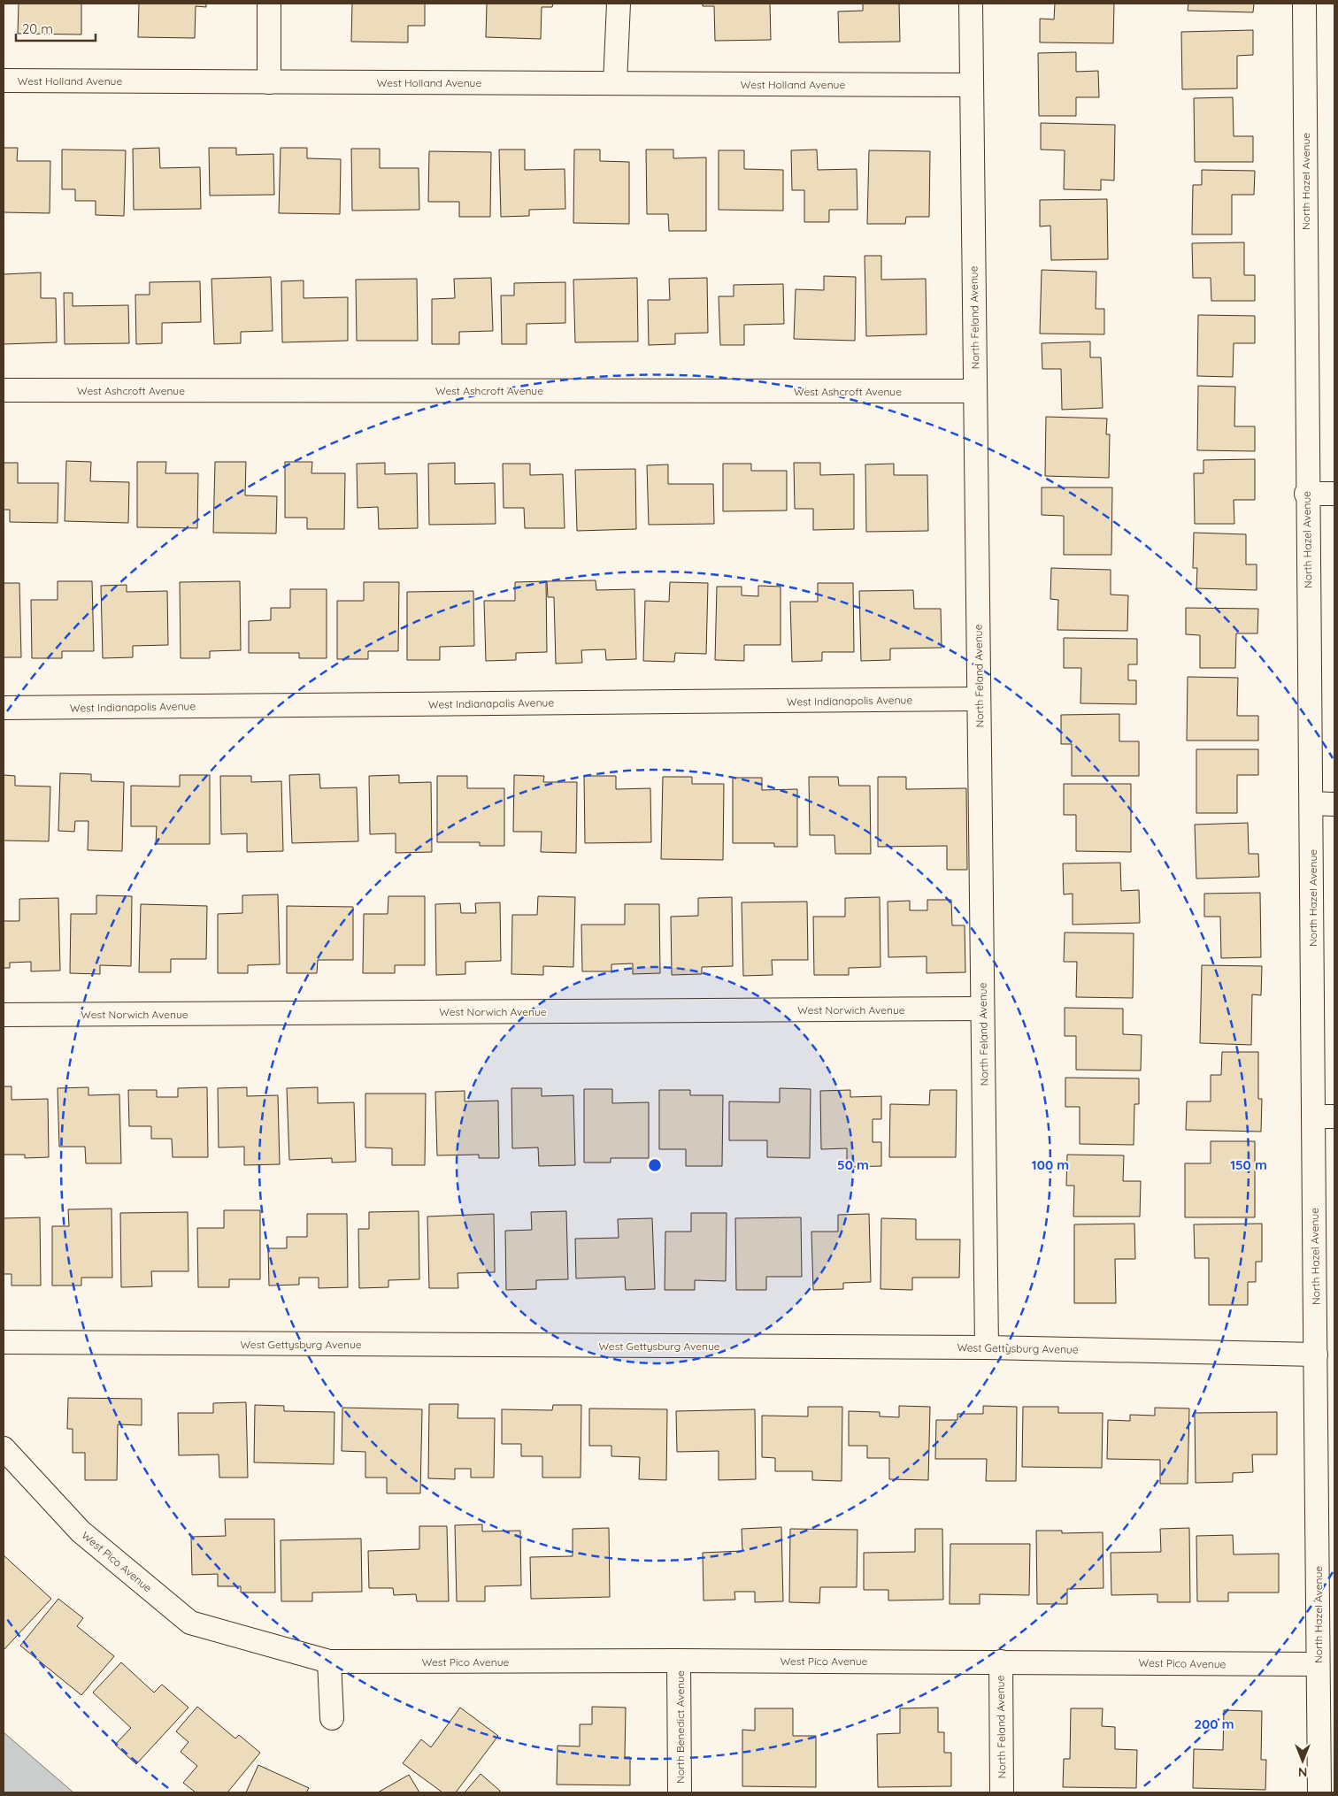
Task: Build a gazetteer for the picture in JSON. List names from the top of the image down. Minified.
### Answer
{"streets":{"street":["West Holland Avenue","North Hazel Avenue","North Feland Avenue","West Ashcroft Avenue","West Indianapolis Avenue","West Norwich Avenue","West Gettysburg Avenue","West Pico Avenue","North Benedict Avenue"]},"crossings":[["West Holland Avenue","North Feland Avenue"],["North Hazel Avenue","West Gettysburg Avenue"],["North Hazel Avenue","West Pico Avenue"],["North Feland Avenue","West Ashcroft Avenue"],["North Feland Avenue","West Indianapolis Avenue"],["North Feland Avenue","West Norwich Avenue"],["North Feland Avenue","West Gettysburg Avenue"],["North Feland Avenue","West Pico Avenue"],["West Pico Avenue","North Benedict Avenue"]],"scale_bar":"20 m","north":"bottom","rings":["50 m","100 m","150 m","200 m"]}
